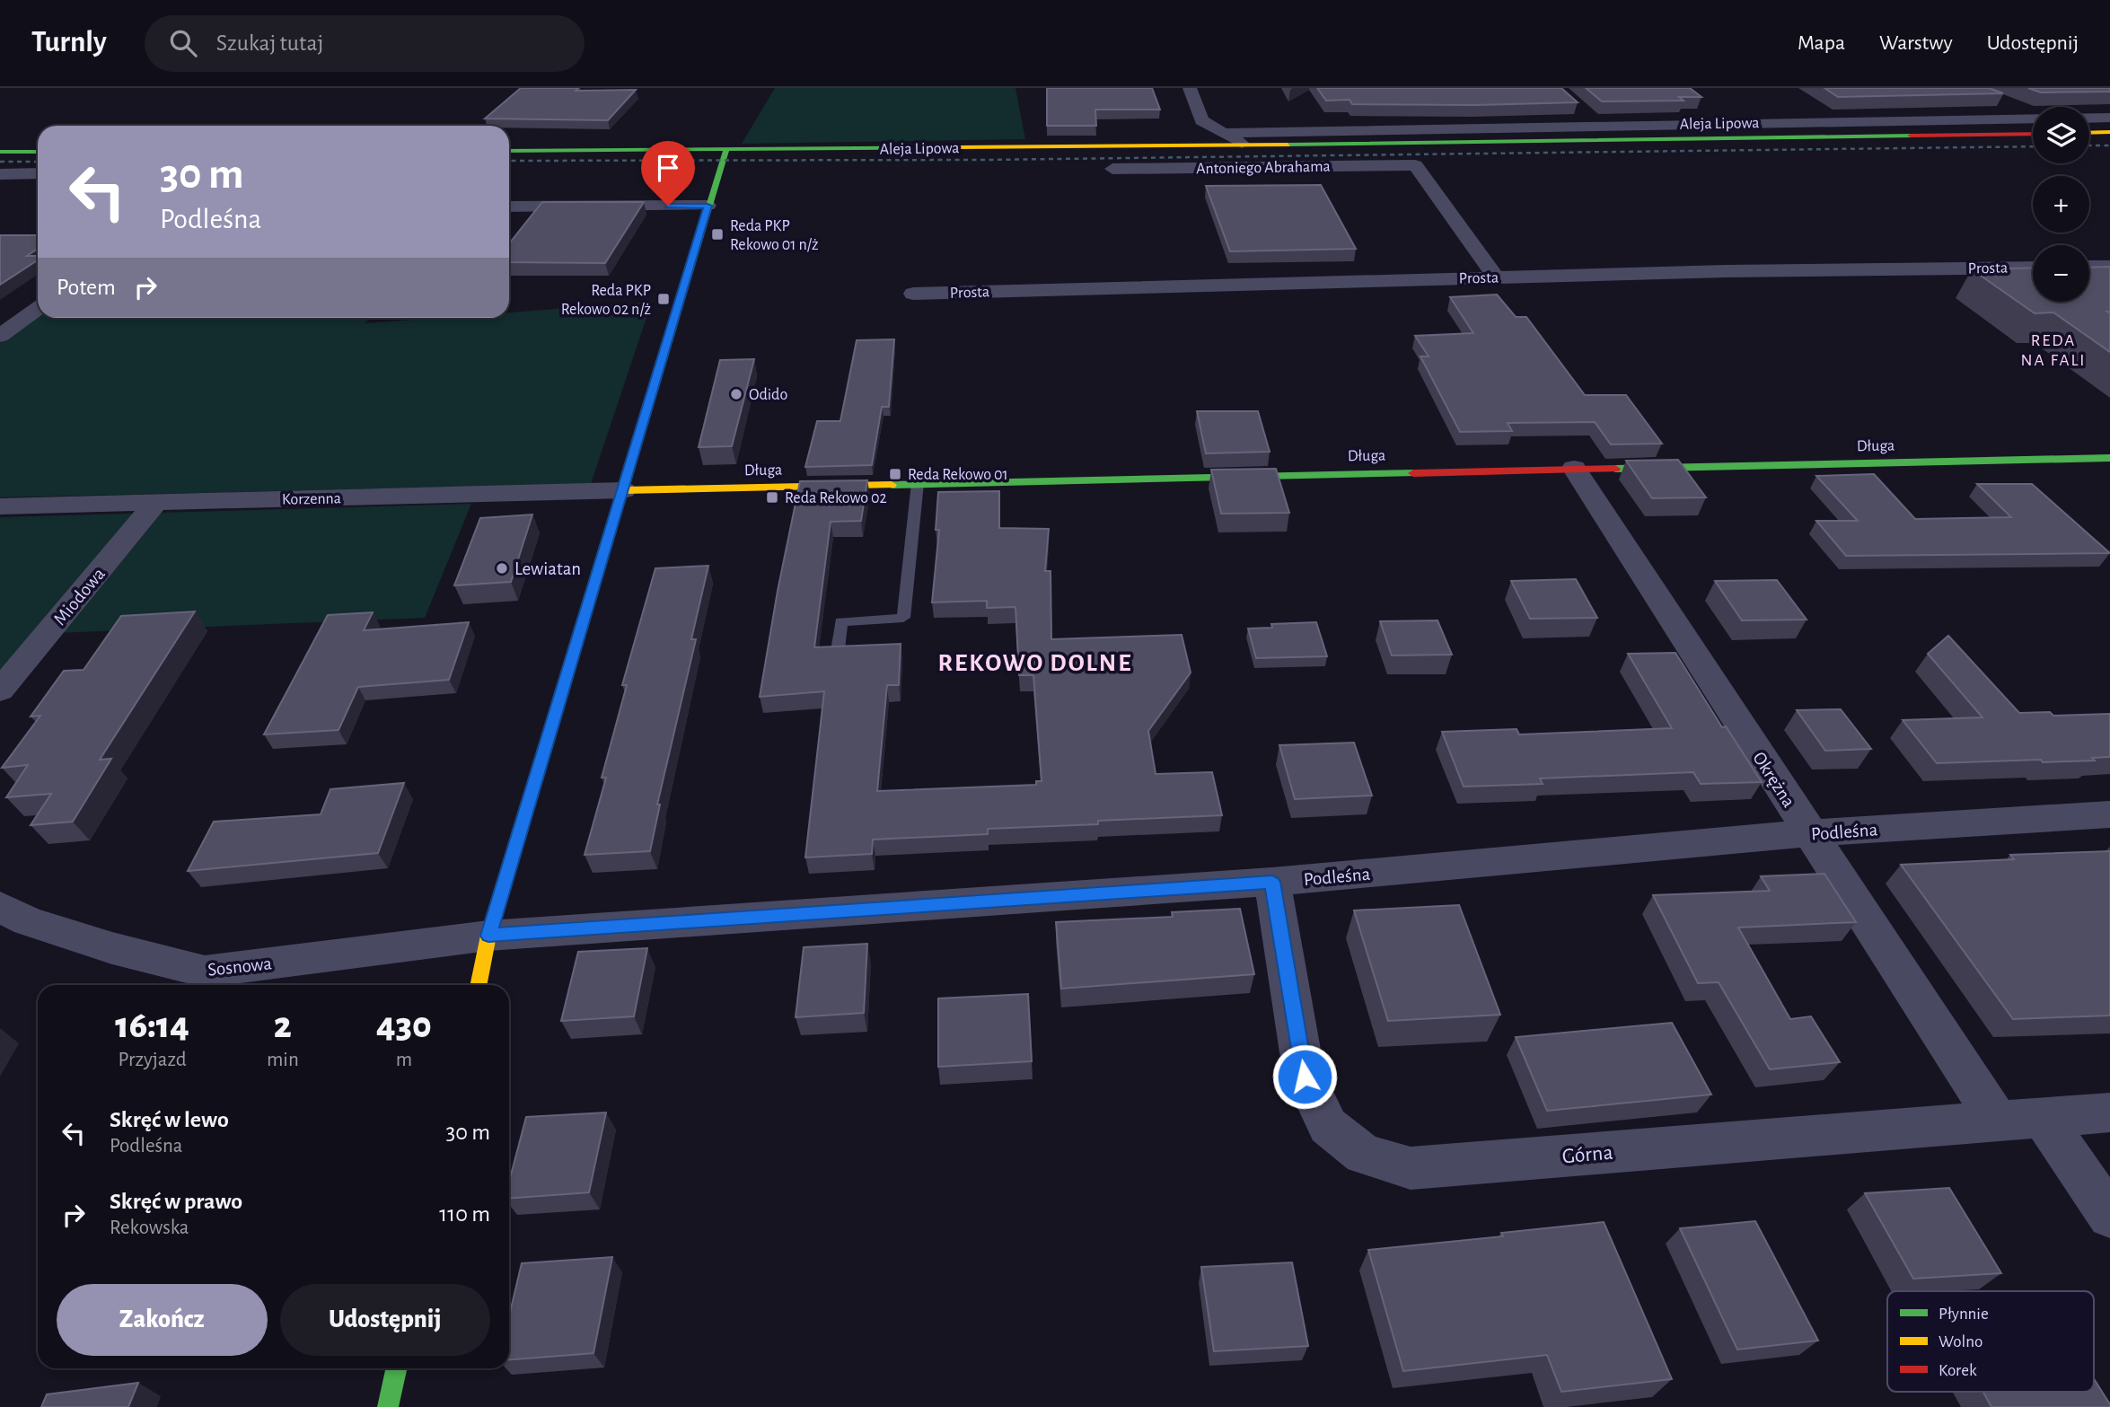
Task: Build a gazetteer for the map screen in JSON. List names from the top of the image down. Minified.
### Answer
{"streets":{"street":["Aleja Lipowa","Antoniego Abrahama","Prosta","Długa","Korzenna","Miodowa","Okrężna","Podleśna","Sosnowa","Górna"]},"crossings":[["Antoniego Abrahama","Prosta"],["Długa","Korzenna"],["Długa","Okrężna"],["Korzenna","Miodowa"],["Okrężna","Podleśna"],["Okrężna","Górna"],["Podleśna","Sosnowa"],["Podleśna","Górna"]],"districts":["REDA NA FALI","REKOWO DOLNE"],"places":{"transit":["Reda PKP Rekowo 01 n/ż","Reda PKP Rekowo 02 n/ż","Reda Rekowo 01","Reda Rekowo 02"],"other":["Odido","Lewiatan"]},"legend":["Płynnie","Wolno","Korek"],"page":{"header":"Turnly","search":"Szukaj tutaj","nav":["Mapa","Warstwy","Udostępnij"],"map_buttons":["+","−"],"turn":["30 m","Podleśna"],"then":"Potem","eta":["16:14","Przyjazd","2","min","430","m"],"list":[{"name":"Skręć w lewo","note":"Podleśna","value":"30 m"},{"name":"Skręć w prawo","note":"Rekowska","value":"110 m"}],"buttons":["Zakończ","Udostępnij"]}}
